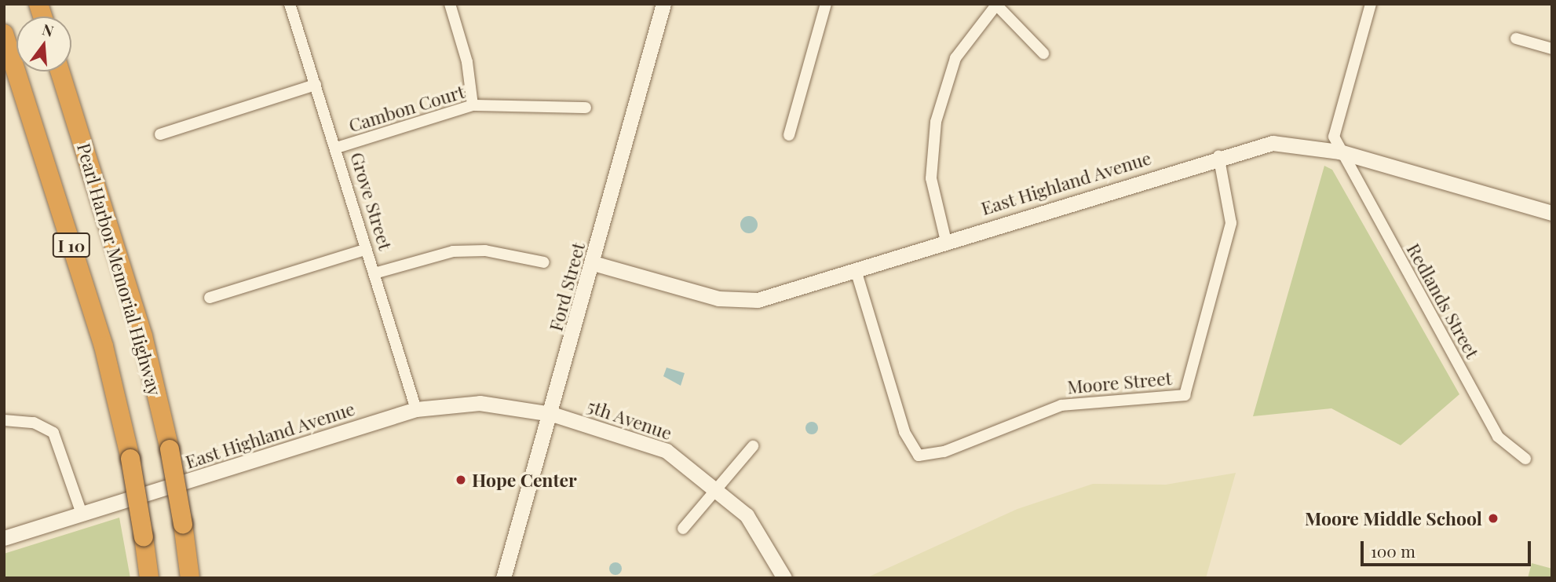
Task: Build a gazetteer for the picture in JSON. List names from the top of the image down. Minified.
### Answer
{"streets":{"highway":["I 10","Pearl Harbor Memorial Highway"],"main road":["East Highland Avenue","Ford Street","5th Avenue"],"street":["Cambon Court","Grove Street","Redlands Street","Moore Street"]},"crossings":[["Cambon Court","Grove Street"],["East Highland Avenue","Grove Street"],["East Highland Avenue","Ford Street"],["East Highland Avenue","Redlands Street"],["East Highland Avenue","Moore Street"],["East Highland Avenue","5th Avenue"],["Ford Street","5th Avenue"]],"places":["Hope Center","Moore Middle School"],"scale_bar":"100 m","north":"top"}
